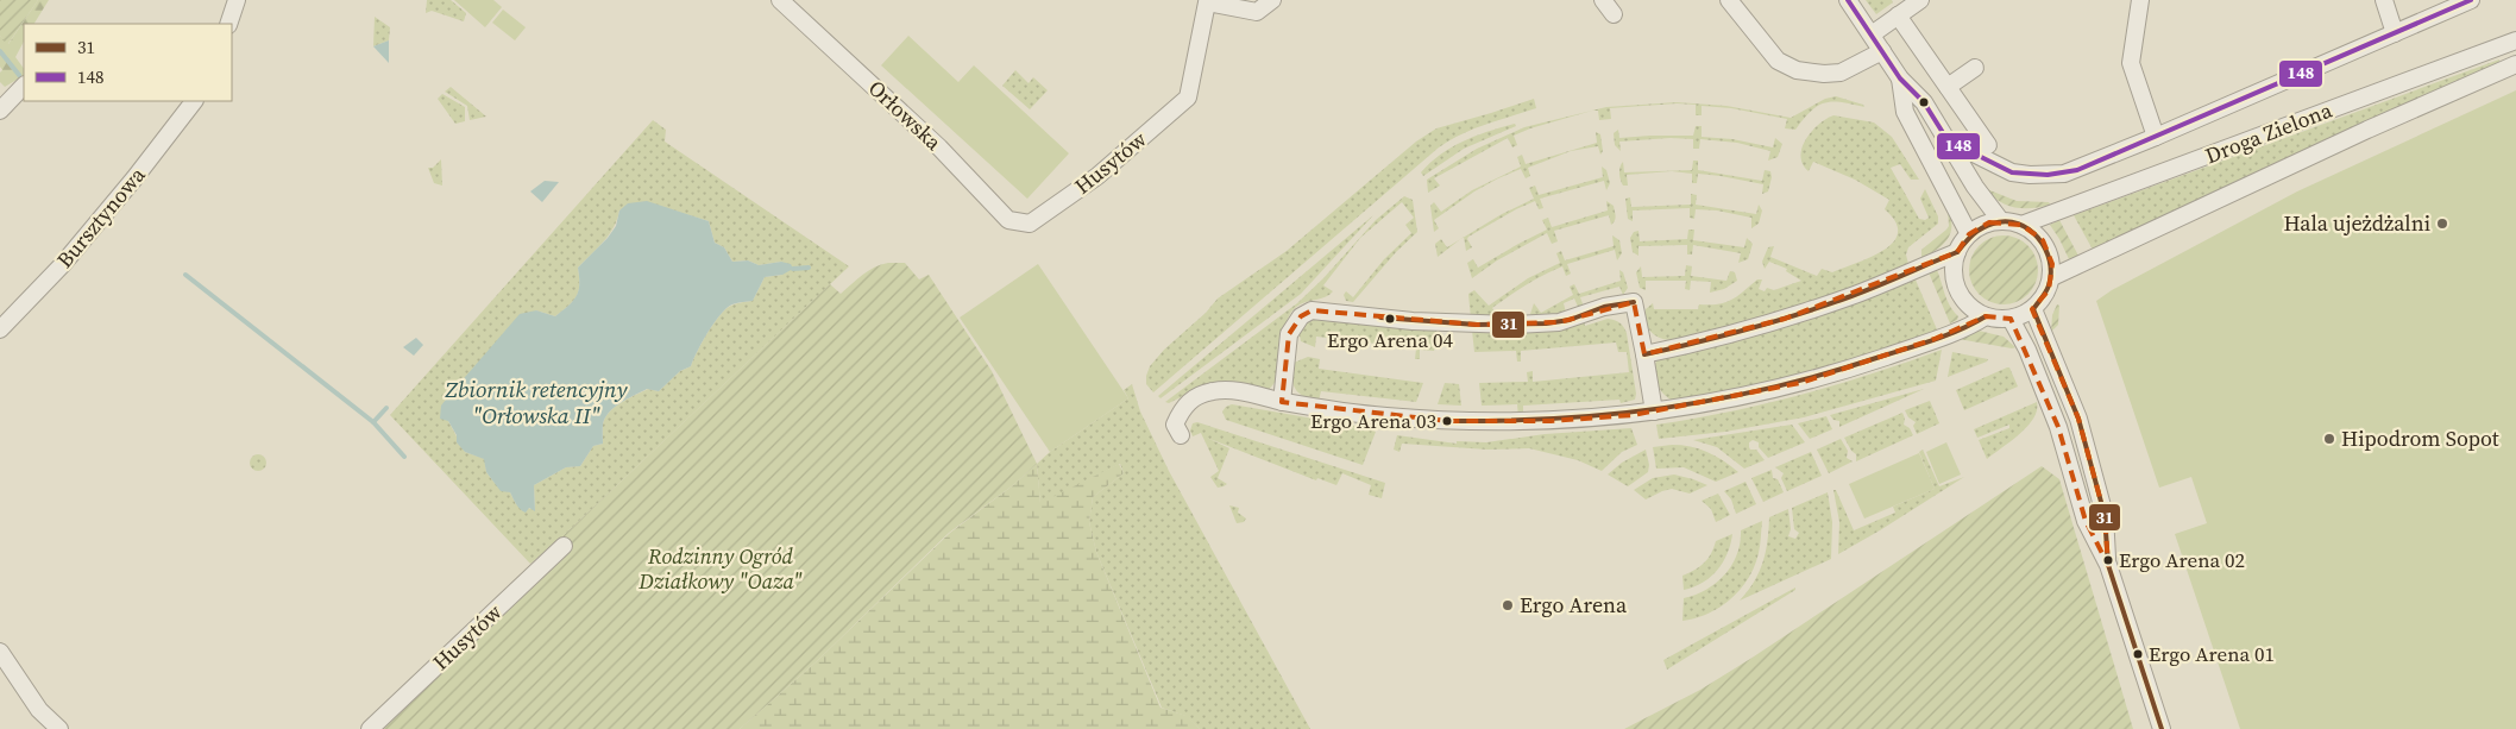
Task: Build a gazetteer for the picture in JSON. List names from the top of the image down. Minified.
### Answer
{"streets":{"street":["Orłowska","Droga Zielona","Husytów","Bursztynowa"]},"crossings":[["Orłowska","Husytów"]],"water":["Zbiornik retencyjny \"Orłowska II\""],"parks":["Rodzinny Ogród Działkowy \"Oaza\""],"places":["Hala ujeżdżalni","Ergo Arena 04","Ergo Arena 03","Hipodrom Sopot","Ergo Arena 02","Ergo Arena","Ergo Arena 01"],"lines":["transit line 148","transit line 31"],"legend":["31","148"]}
